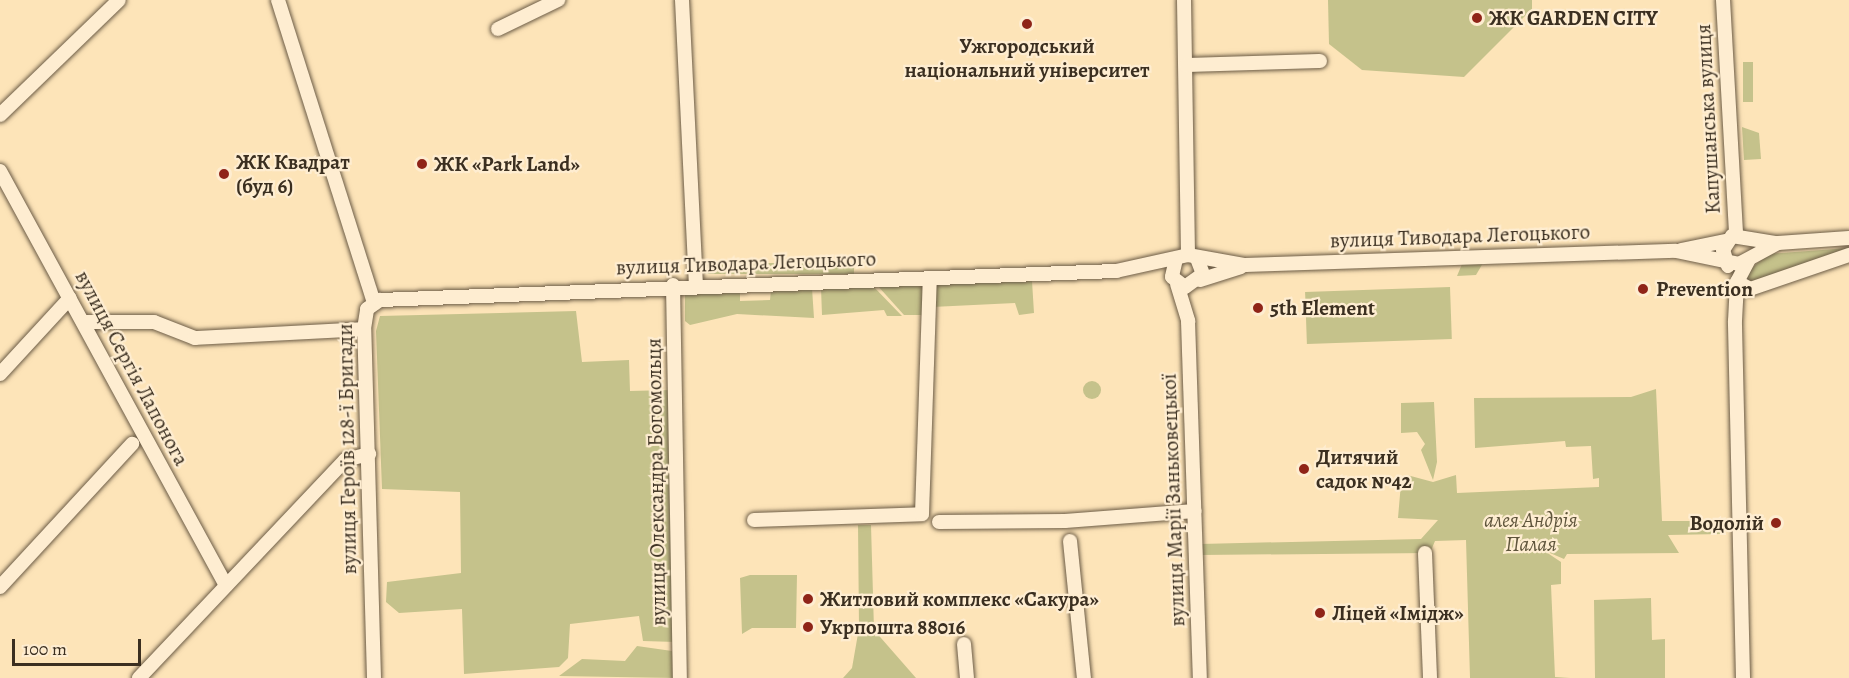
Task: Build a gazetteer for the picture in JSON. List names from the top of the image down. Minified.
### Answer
{"streets":{"street":["Капушанська вулиця","вулиця Тиводара Легоцького","вулиця Сергія Лапонога","вулиця Героїв 128-ї Бригади","вулиця Олександра Богомольця","вулиця Марії Заньковецької"]},"crossings":[["Капушанська вулиця","вулиця Тиводара Легоцького"],["вулиця Тиводара Легоцького","вулиця Героїв 128-ї Бригади"],["вулиця Тиводара Легоцького","вулиця Олександра Богомольця"],["вулиця Тиводара Легоцького","вулиця Марії Заньковецької"]],"parks":["алея Андрія Палая"],"places":["ЖК GARDEN CITY","Ужгородський національний університет","ЖК «Park Land»","ЖК Квадрат (буд 6)","Prevention","5th Element","Дитячий садок №42","Водолій","Житловий комплекс «Сакура»","Ліцей «Імідж»","Укрпошта 88016"],"scale_bar":"100 m"}
